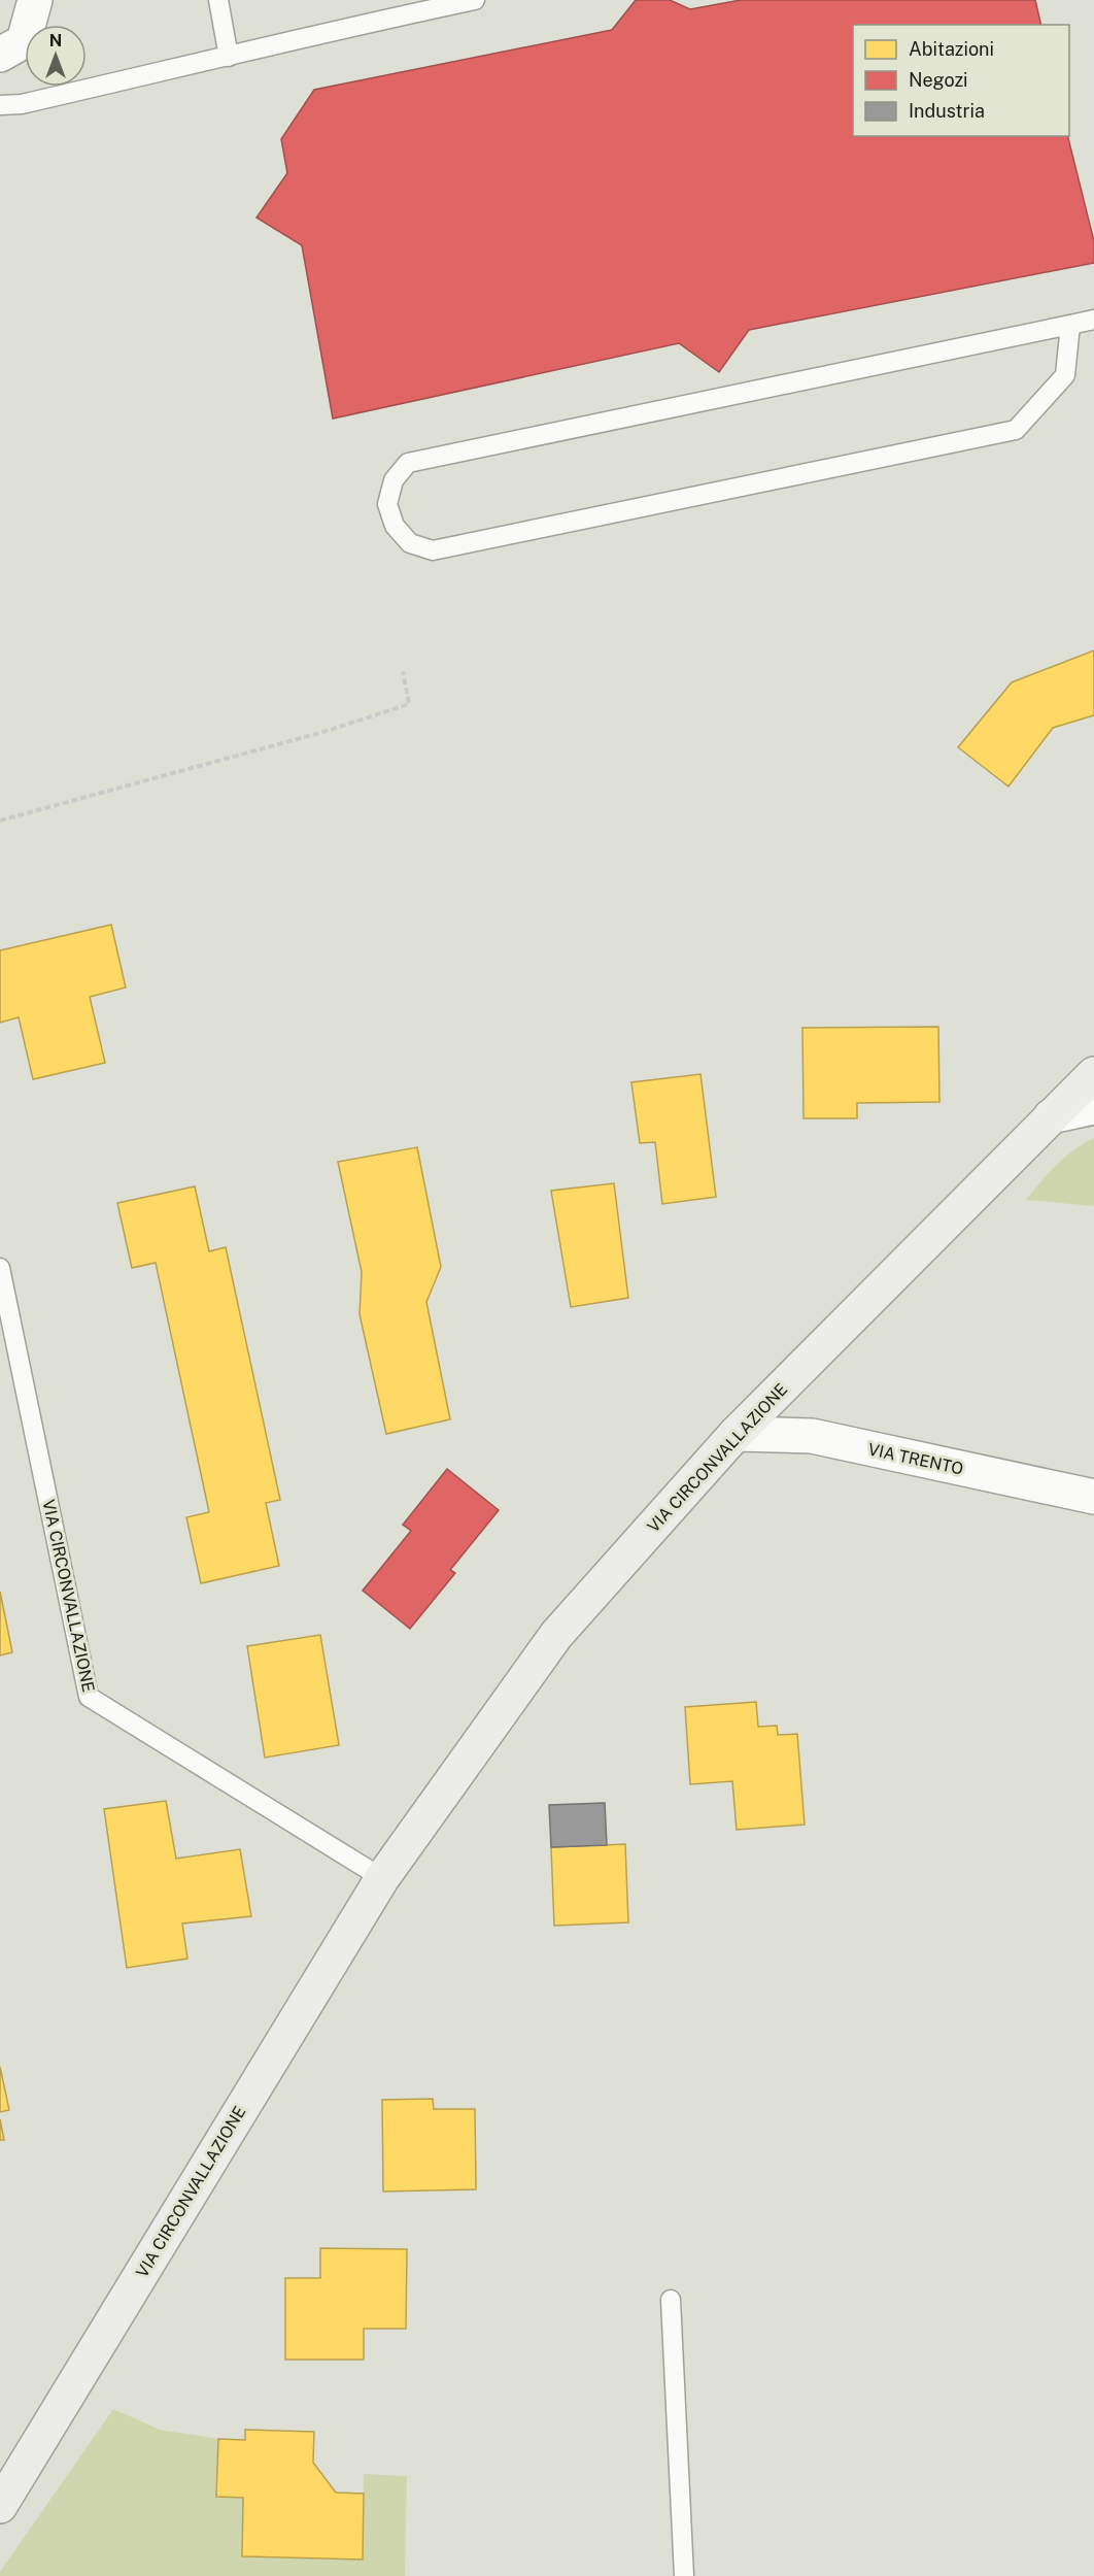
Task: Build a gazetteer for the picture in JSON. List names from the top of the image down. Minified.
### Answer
{"streets":{"main road":["VIA CIRCONVALLAZIONE"],"street":["VIA TRENTO"]},"crossings":[["VIA CIRCONVALLAZIONE","VIA TRENTO"]],"legend":["Abitazioni","Negozi","Industria"],"north":"top"}
